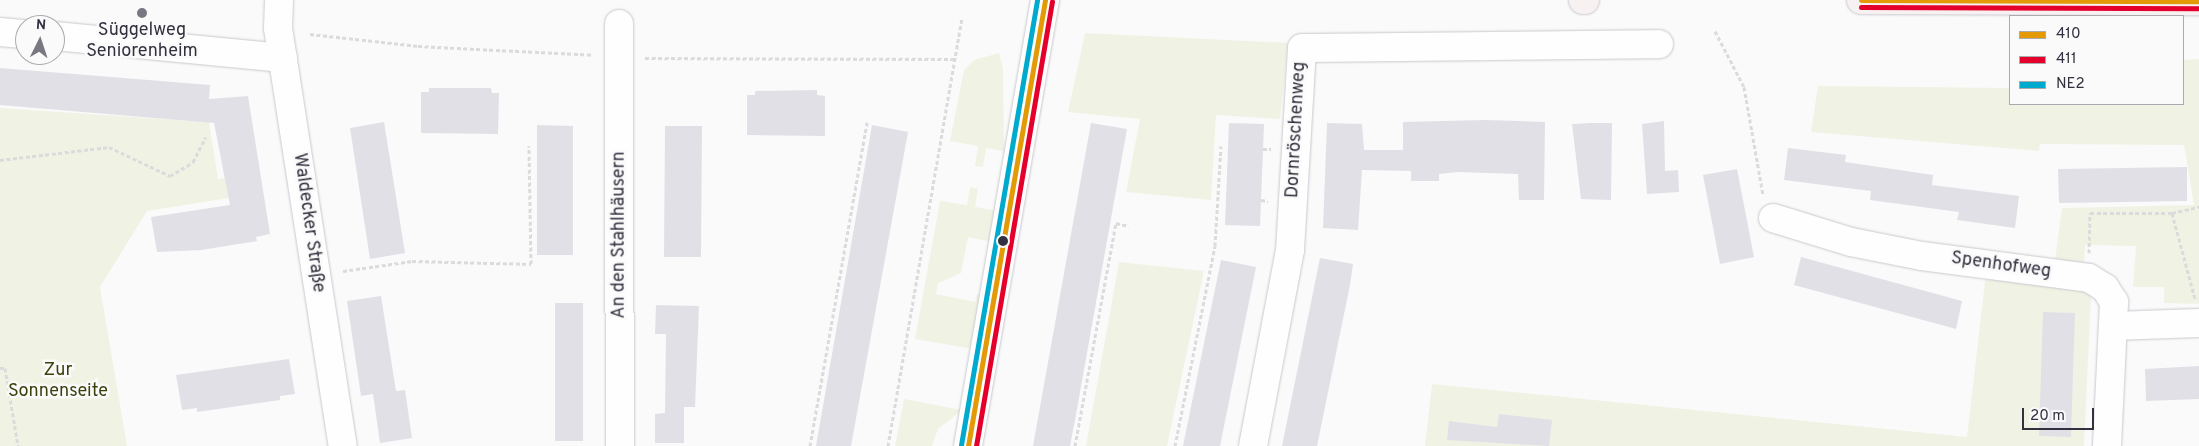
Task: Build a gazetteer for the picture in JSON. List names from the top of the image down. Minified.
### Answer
{"streets":{"street":["Dornröschenweg","Waldecker Straße","An den Stahlhäusern","Spenhofweg"]},"parks":["Zur Sonnenseite"],"places":["Süggelweg Seniorenheim"],"lines":["transit line 410","transit line NE2","transit line 411"],"legend":["410","411","NE2"],"scale_bar":"20 m","north":"top"}
